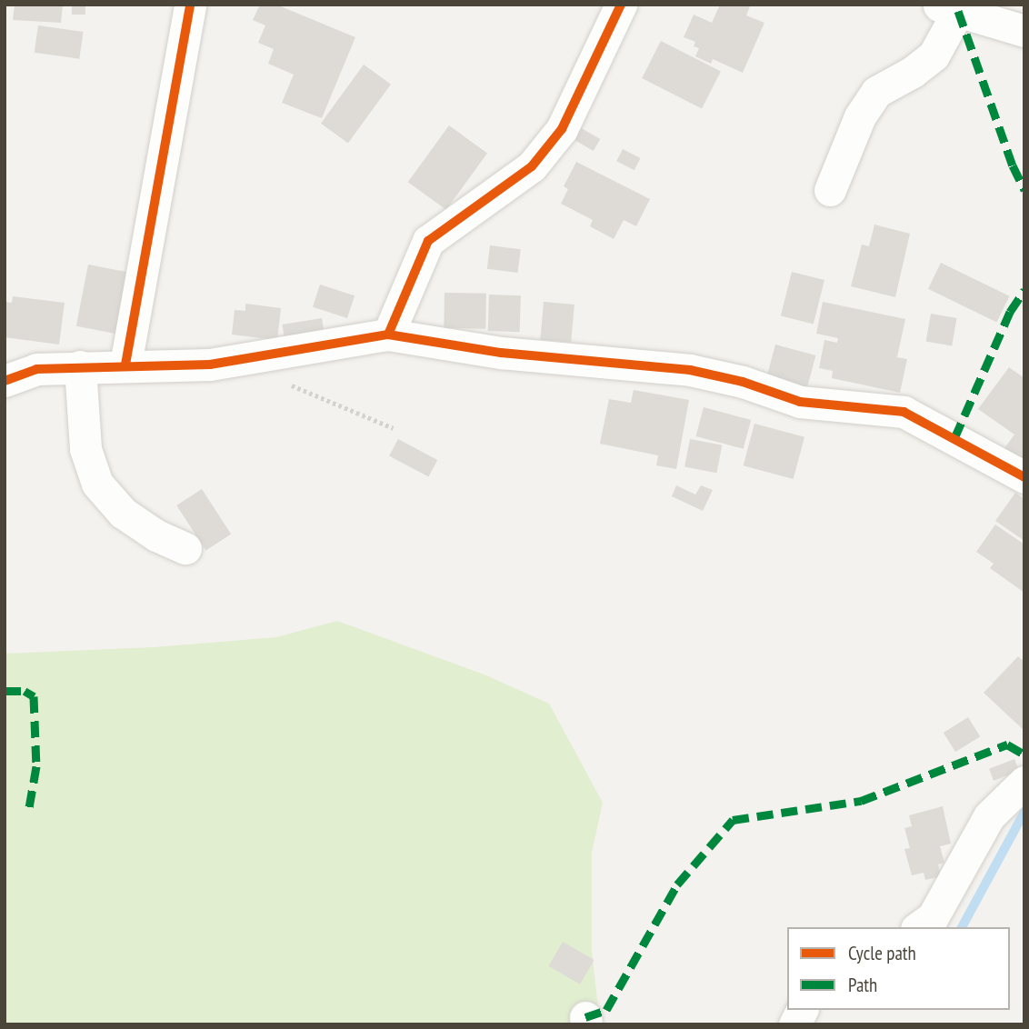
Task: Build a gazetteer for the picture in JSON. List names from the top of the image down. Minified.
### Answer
{"legend":["Cycle path","Path"]}
